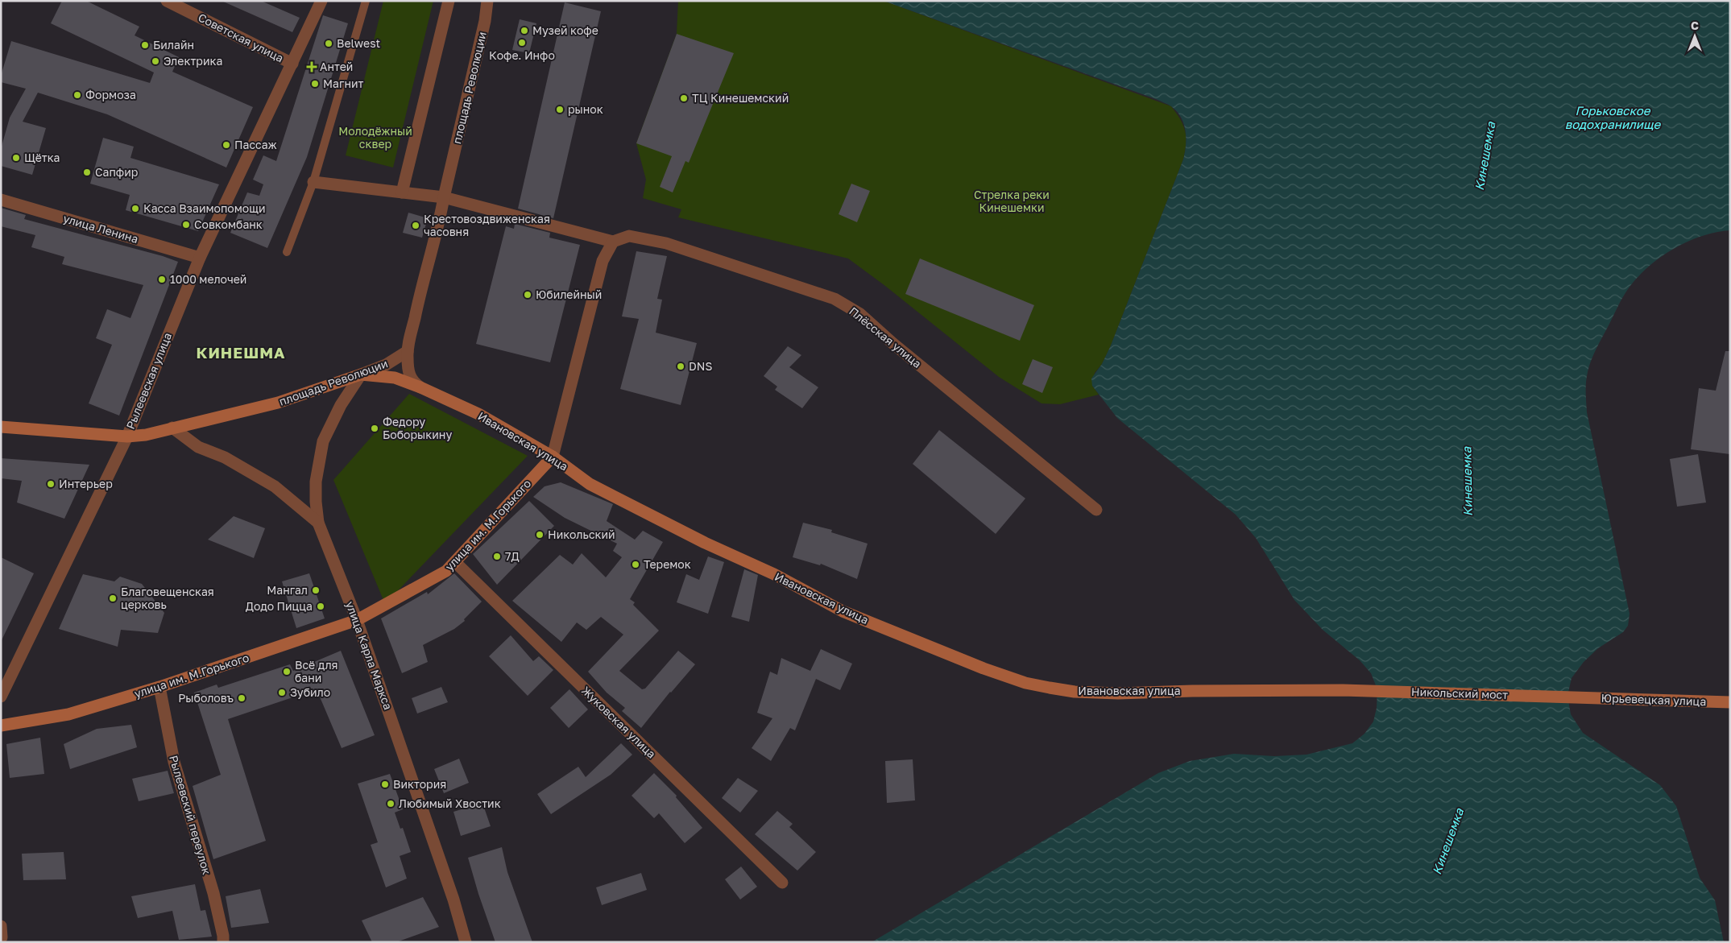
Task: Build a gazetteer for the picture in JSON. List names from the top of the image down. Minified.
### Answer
{"streets":{"main road":["площадь Революции","Ивановская улица","улица им. М.Горького","Никольский мост","Юрьевецкая улица"],"street":["Советская улица","улица Ленина","Плёсская улица","Рылеевская улица","улица Карла Маркса","Жуковская улица","Рылеевский переулок"]},"crossings":[["Советская улица","Рылеевская улица"],["площадь Революции","Рылеевская улица"],["площадь Революции","Ивановская улица"],["площадь Революции","улица Карла Маркса"],["улица Ленина","Рылеевская улица"],["Плёсская улица","улица им. М.Горького"],["Ивановская улица","улица им. М.Горького"],["Ивановская улица","улица Карла Маркса"],["Ивановская улица","Никольский мост"],["улица им. М.Горького","улица Карла Маркса"],["улица им. М.Горького","Жуковская улица"],["улица им. М.Горького","Рылеевский переулок"],["Никольский мост","Юрьевецкая улица"]],"districts":["КИНЕШМА"],"water":["Горьковское водохранилище","Кинешемка"],"parks":["Молодёжный сквер","Стрелка реки Кинешемки"],"places":{"other":["Музей кофе","Кофе. Инфо","Belwest","Билайн","Электрика","Магнит","Формоза","ТЦ Кинешемский","рынок","Пассаж","Щётка","Сапфир","Касса Взаимопомощи","Совкомбанк","Крестовоздвиженская часовня","1000 мелочей","Юбилейный","DNS","Федору Боборыкину","Интерьер","Никольский","7Д","Теремок","Мангал","Благовещенская церковь","Додо Пицца","Всё для бани","Зубило","Рыболовъ","Виктория","Любимый Хвостик"],"health":["Антей"]},"north":"top"}
